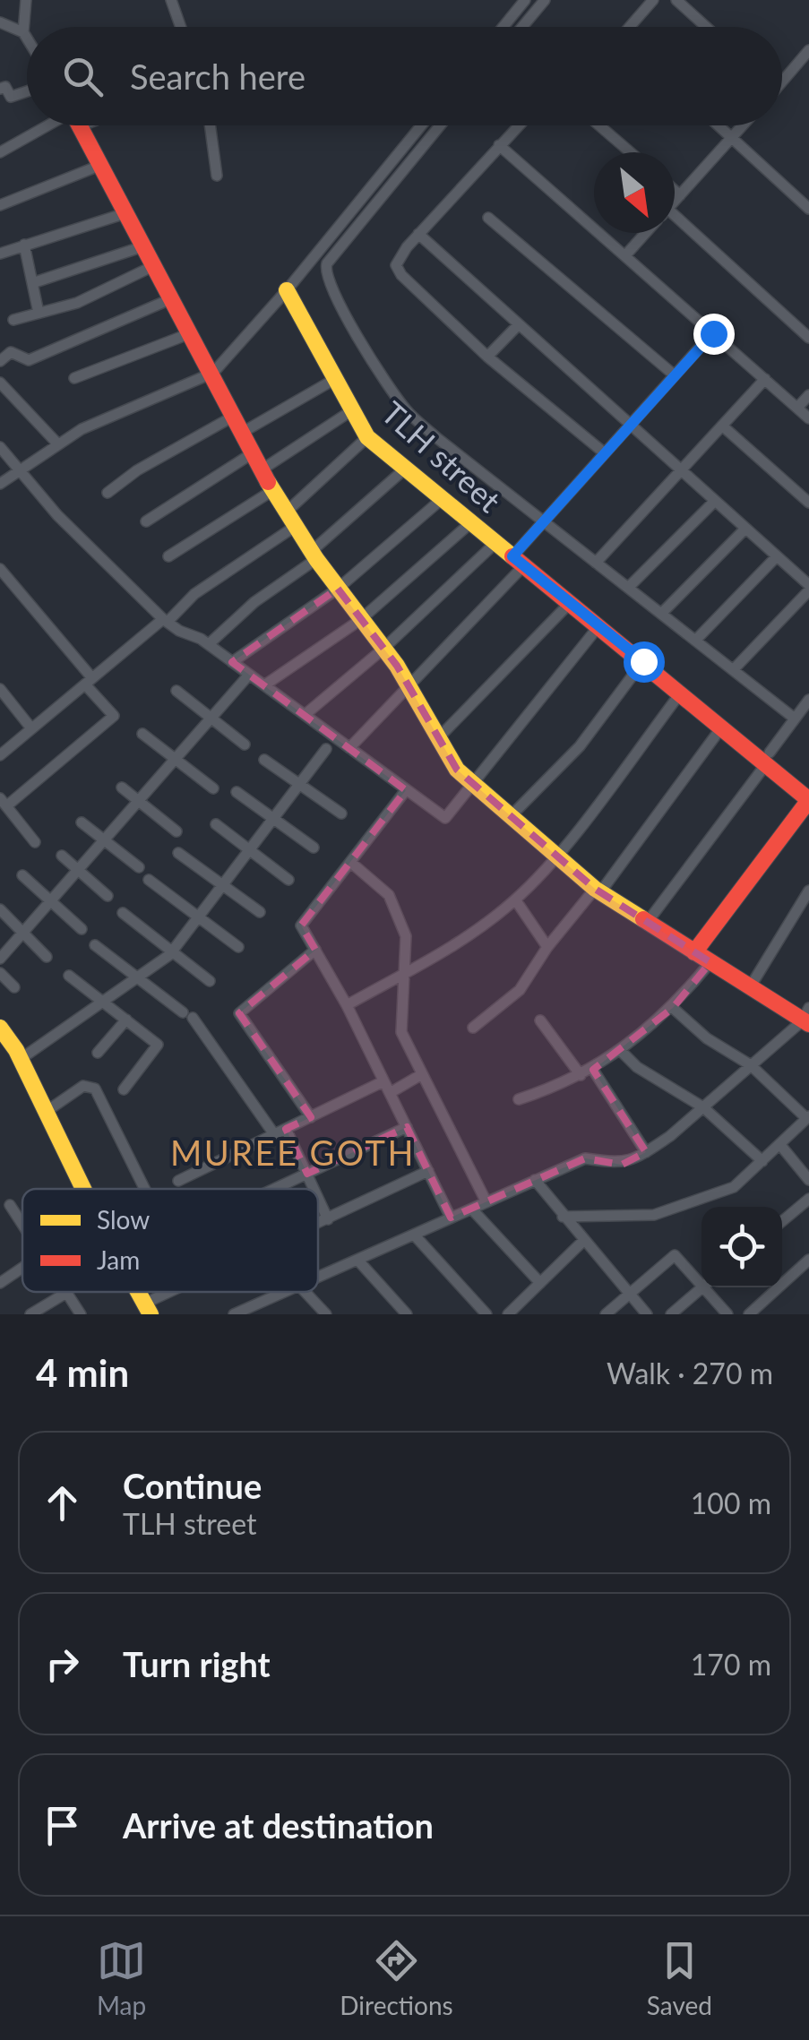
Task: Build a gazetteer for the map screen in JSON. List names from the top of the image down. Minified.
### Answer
{"streets":{"street":["TLH street"]},"districts":["MUREE GOTH"],"legend":["Slow","Jam"],"north":"bottom right","page":{"search":"Search here","heading":["4 min","Walk · 270 m"],"list":[["Continue","TLH street","100 m"],["Turn right","170 m"],"Arrive at destination"],"nav":["Map","Directions","Saved"]}}
